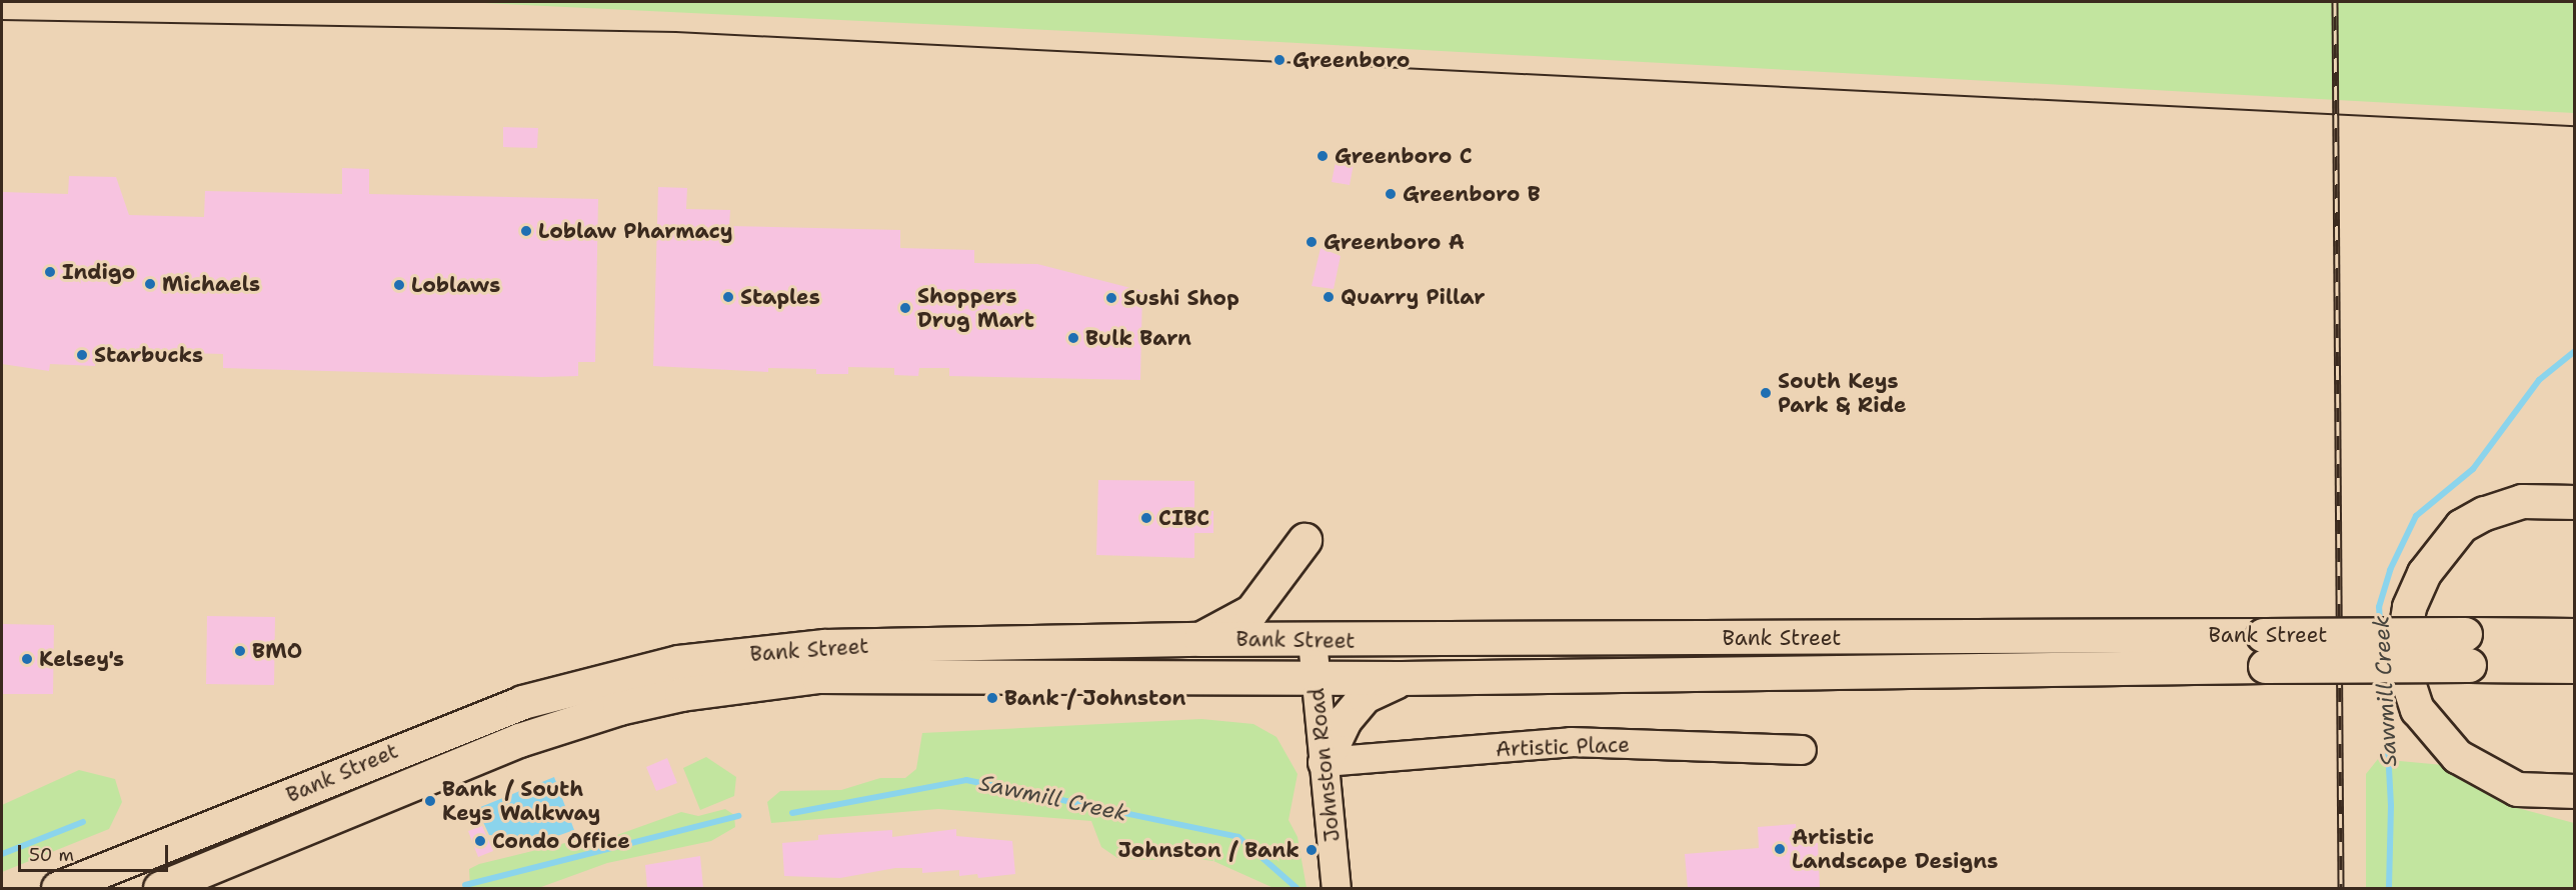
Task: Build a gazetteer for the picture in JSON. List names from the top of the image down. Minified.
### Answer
{"streets":{"main road":["Bank Street"],"street":["Artistic Place","Johnston Road"]},"crossings":[["Bank Street","Johnston Road"],["Artistic Place","Johnston Road"]],"water":["Sawmill Creek"],"places":["Greenboro","Greenboro C","Greenboro B","Loblaw Pharmacy","Greenboro A","Indigo","Michaels","Loblaws","Staples","Quarry Pillar","Sushi Shop","Shoppers Drug Mart","Bulk Barn","Starbucks","South Keys Park & Ride","CIBC","BMO","Kelsey's","Bank / Johnston","Bank / South Keys Walkway","Condo Office","Artistic Landscape Designs","Johnston / Bank"],"scale_bar":"50 m"}
